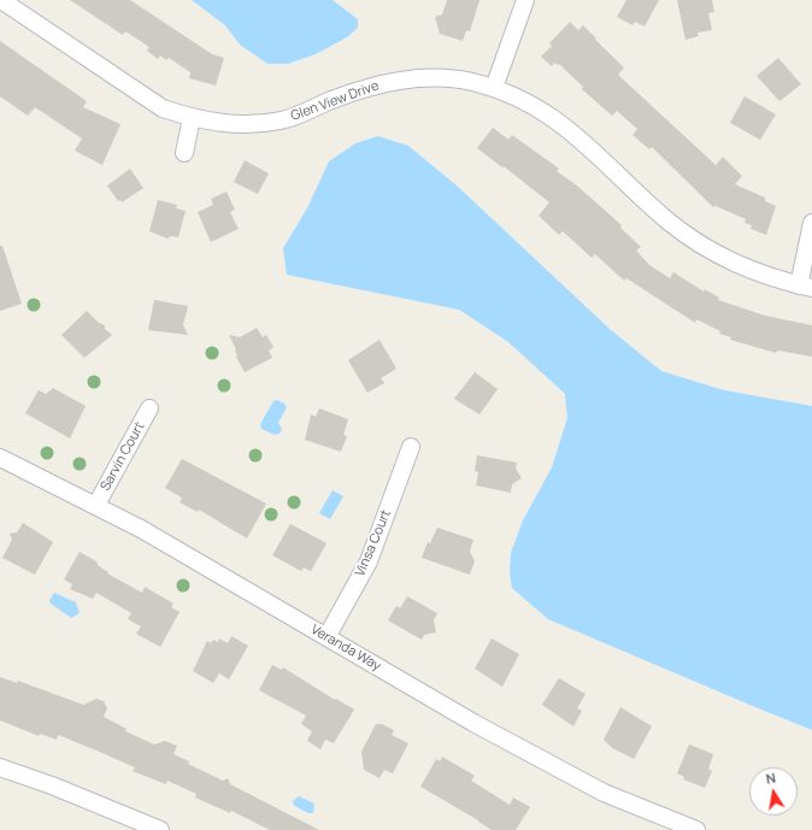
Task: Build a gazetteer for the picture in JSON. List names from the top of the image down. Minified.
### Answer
{"streets":{"street":["Glen View Drive","Sarvin Court","Vinsa Court","Veranda Way"]},"crossings":[["Sarvin Court","Veranda Way"],["Vinsa Court","Veranda Way"]],"north":"top"}
